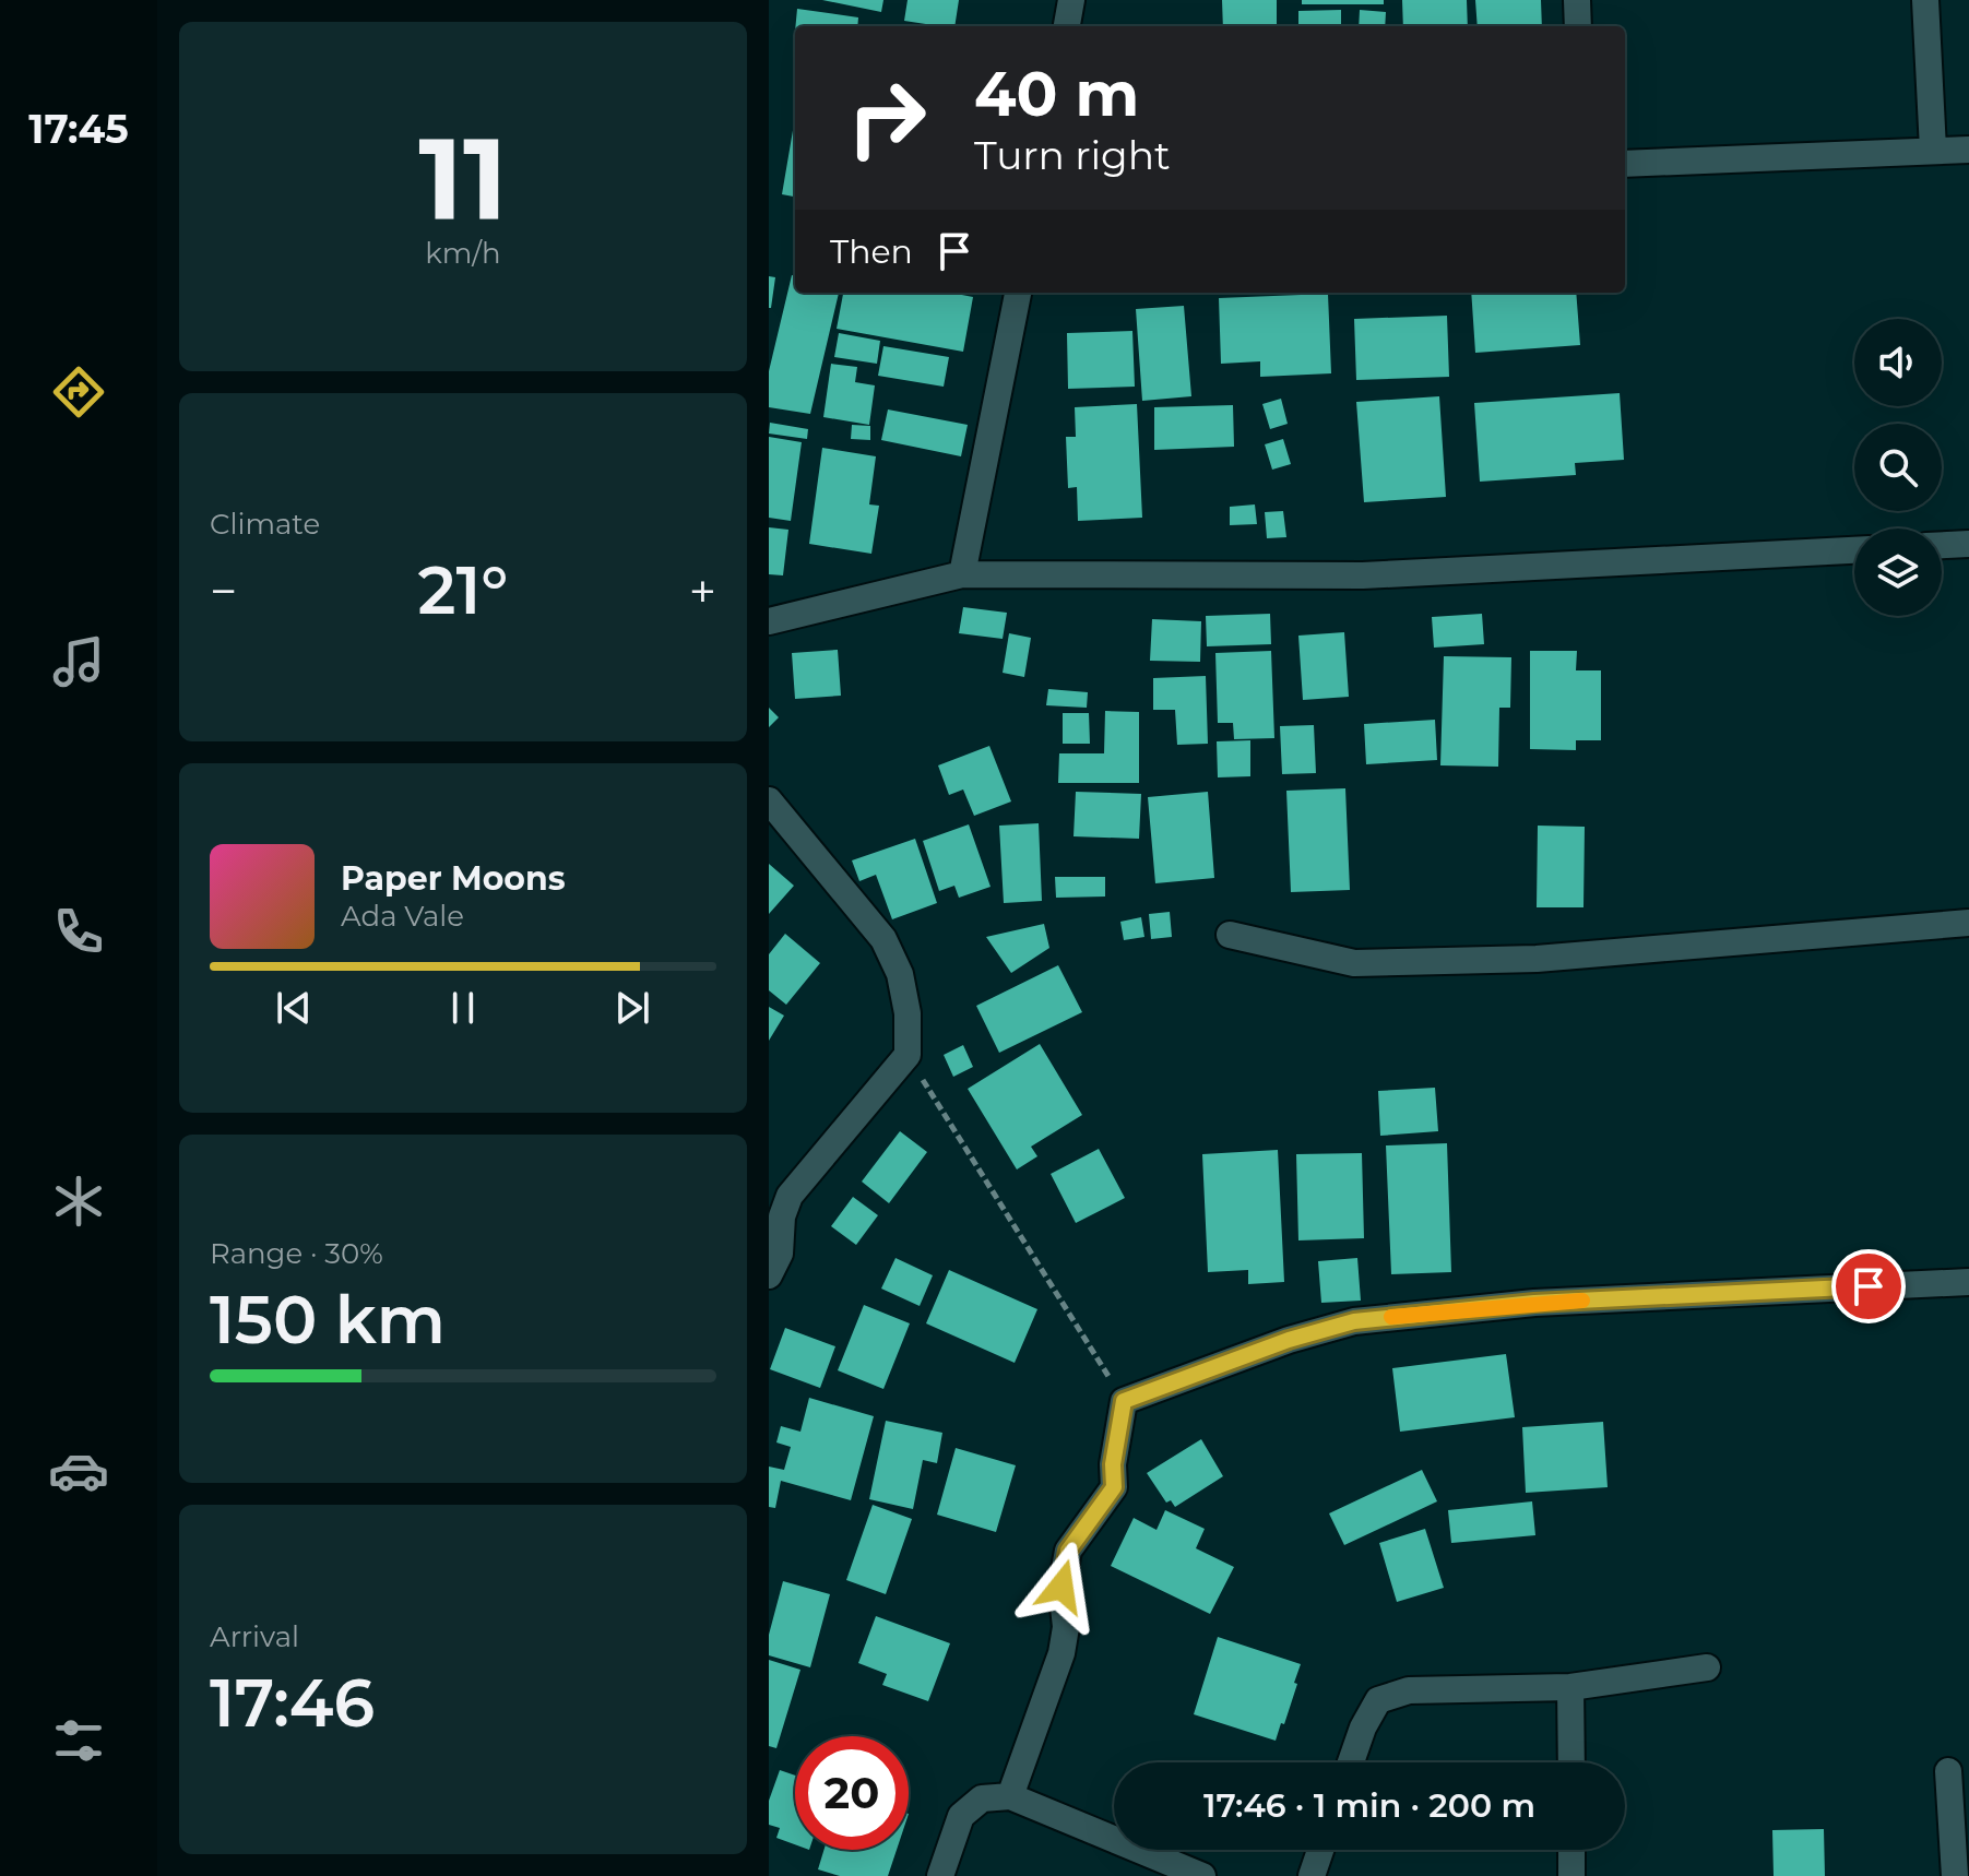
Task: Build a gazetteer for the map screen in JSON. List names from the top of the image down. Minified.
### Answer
{"page":{"tabs":"17:45","tile":[["11","km/h"],"Climate",["Range · 30%","150 km"],["Arrival","17:46"]],"turn":["40 m","Turn right"],"then":"Then","heat":["−","21°","+"],"song":["Paper Moons","Ada Vale"],"limit":"20","trip":"17:46 · 1 min · 200 m"}}
